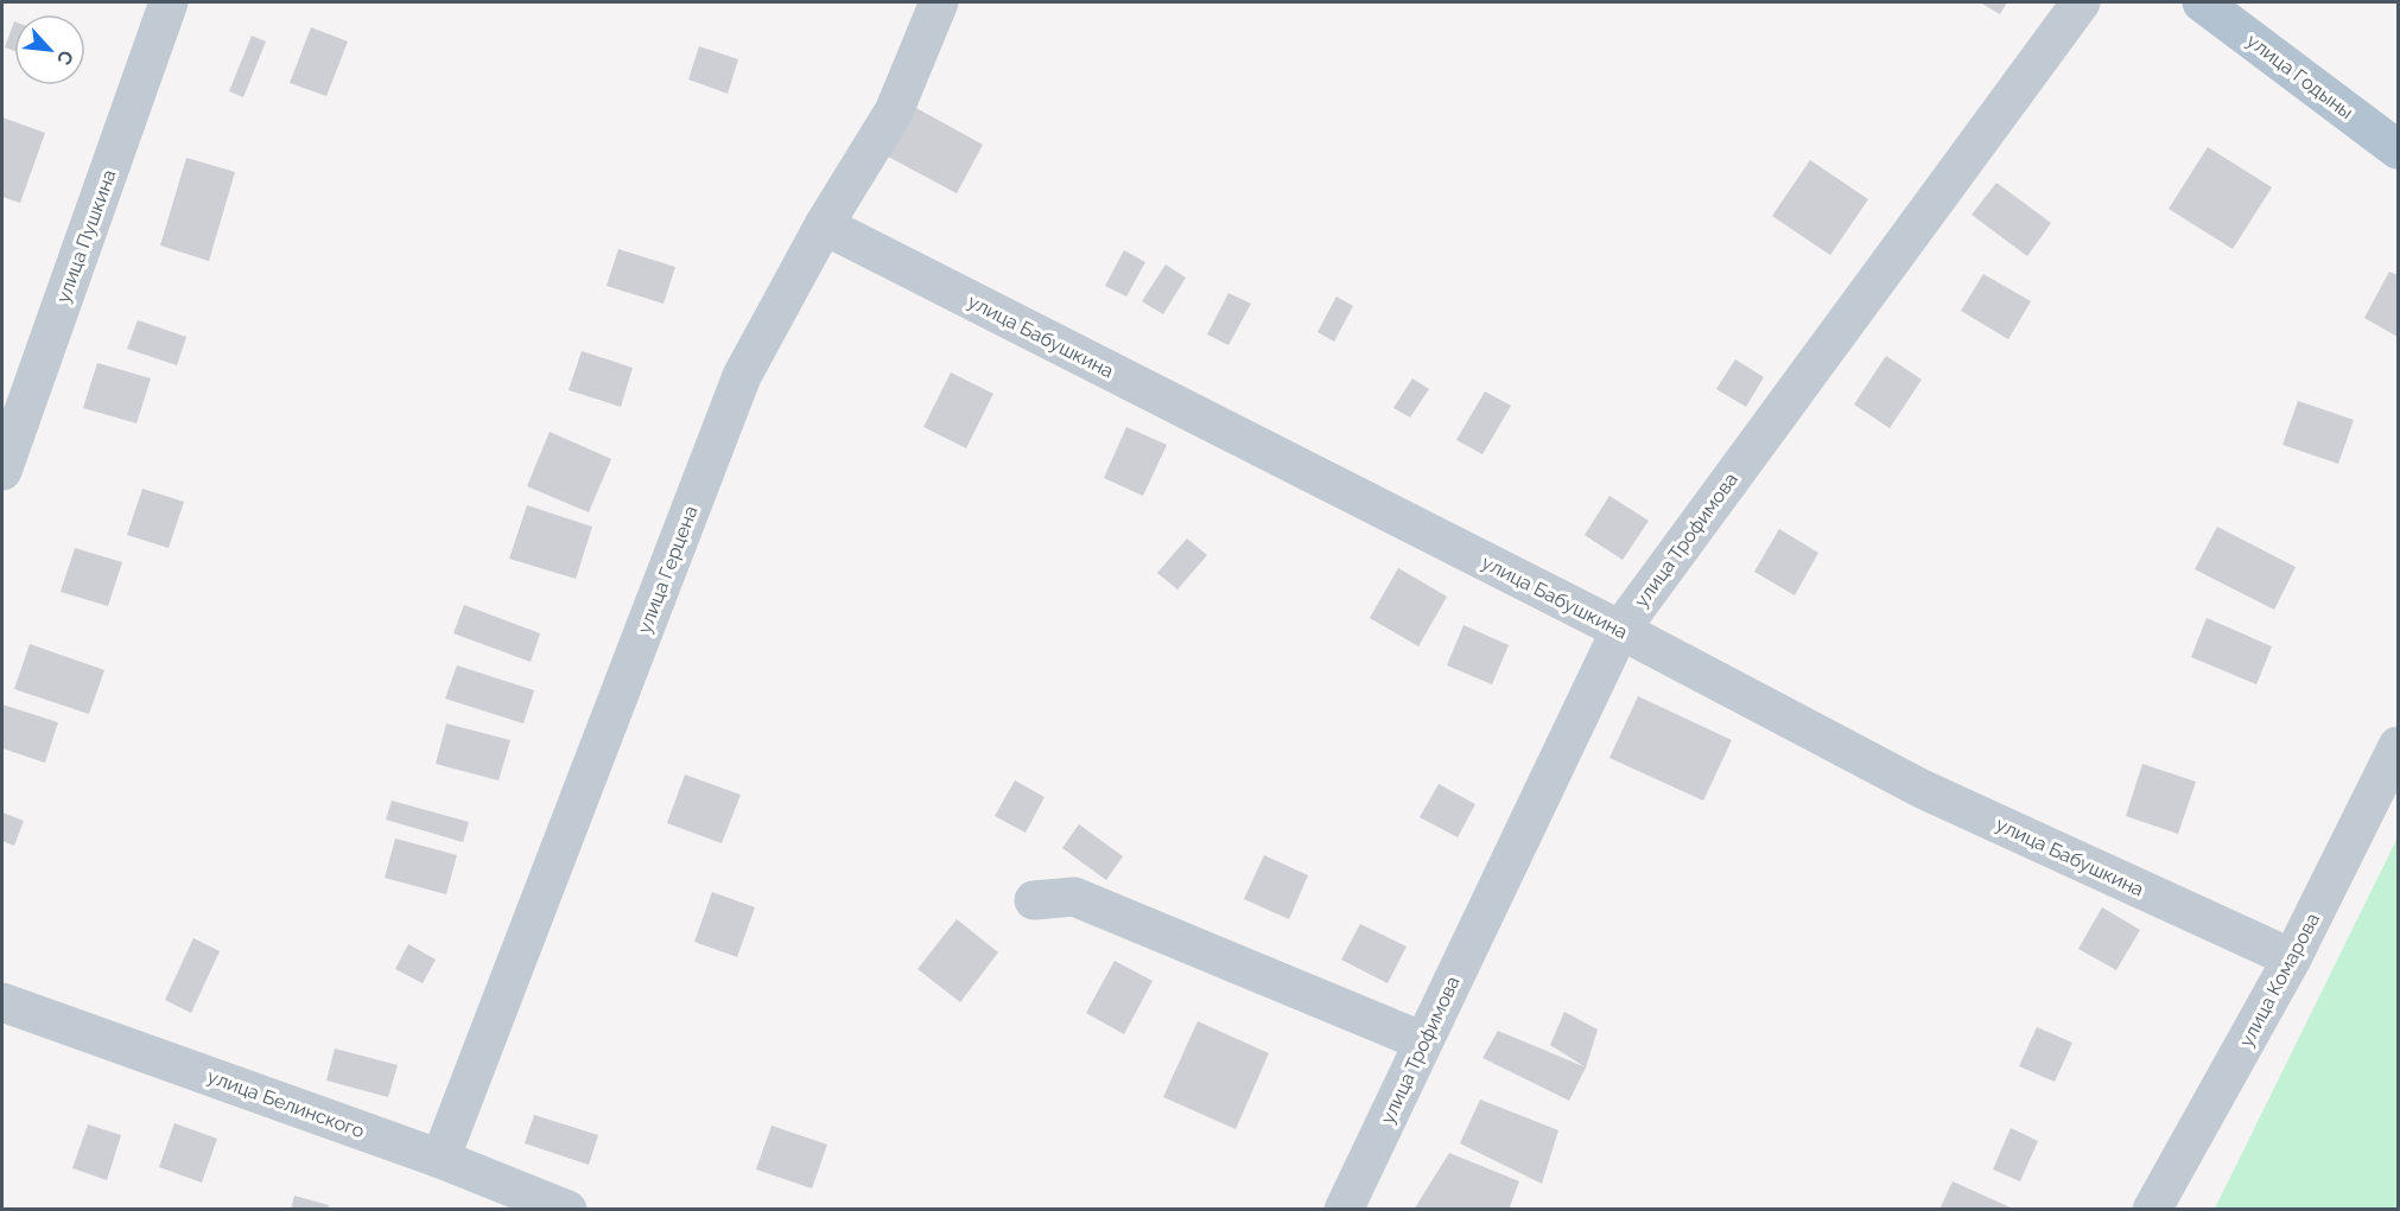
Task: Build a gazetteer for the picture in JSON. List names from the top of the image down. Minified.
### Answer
{"streets":{"main road":["улица Годыны"],"street":["улица Пушкина","улица Бабушкина","улица Трофимова","улица Герцена","улица Комарова","улица Белинского"]},"crossings":[["улица Бабушкина","улица Трофимова"],["улица Бабушкина","улица Герцена"],["улица Бабушкина","улица Комарова"],["улица Герцена","улица Белинского"]],"north":"bottom right"}
